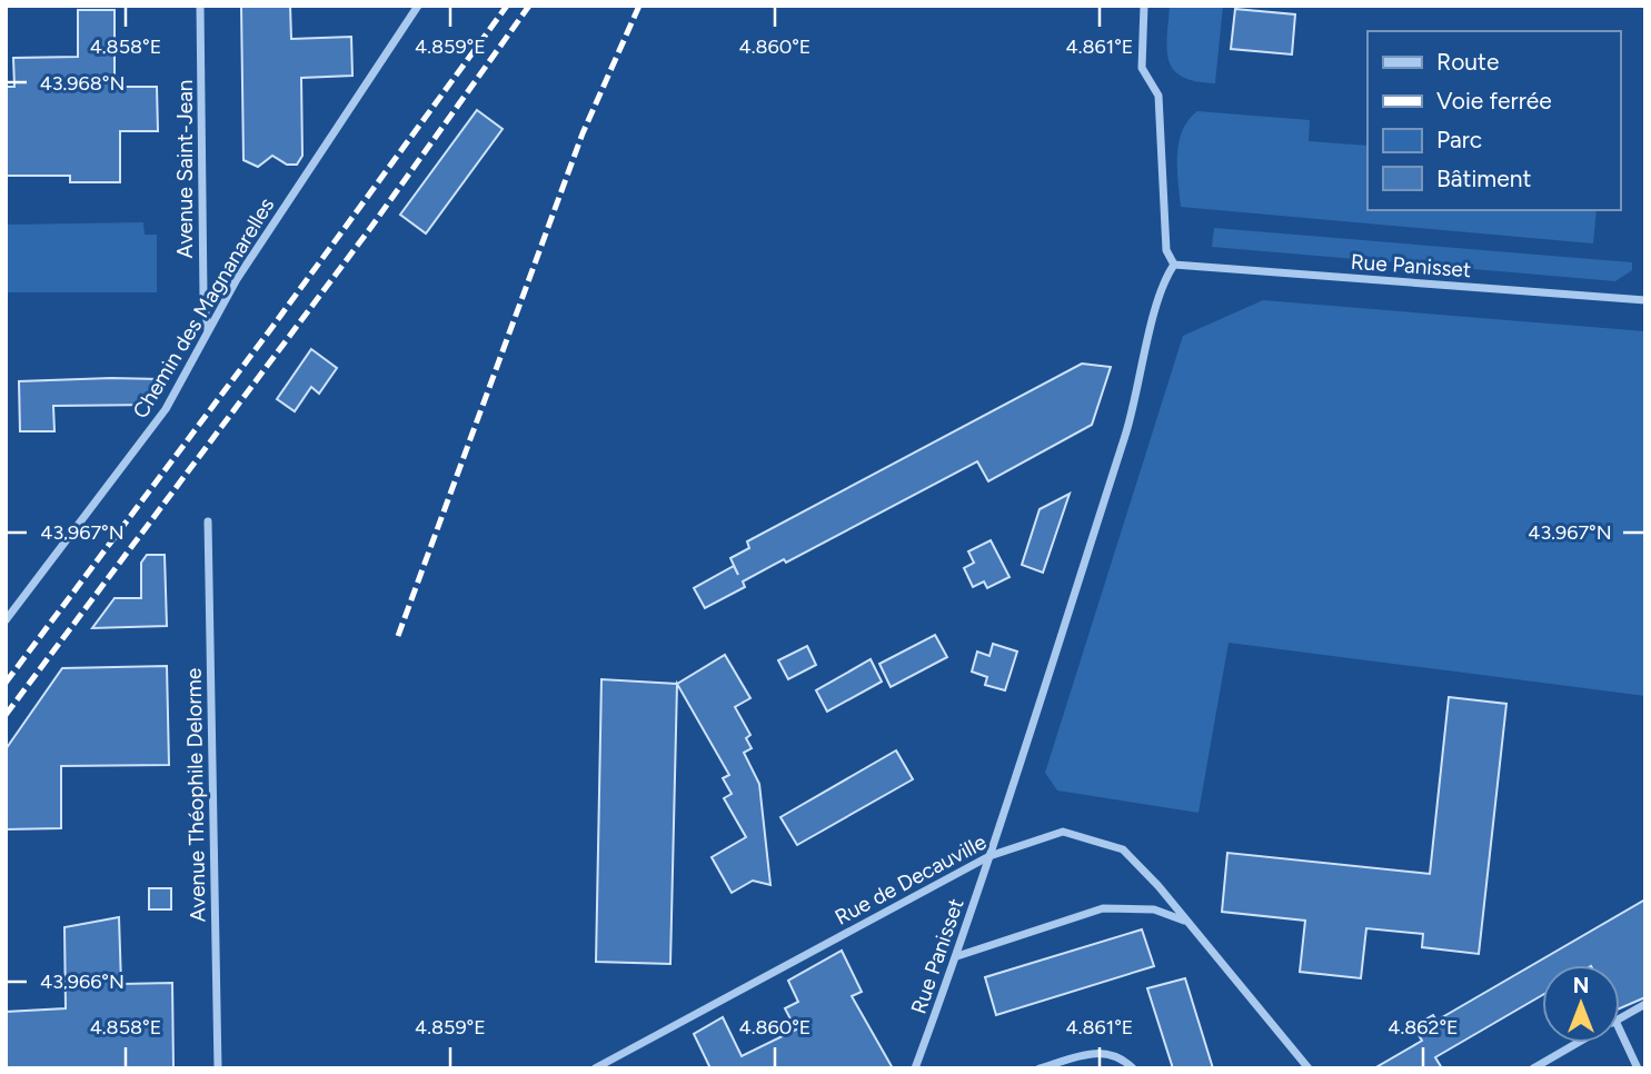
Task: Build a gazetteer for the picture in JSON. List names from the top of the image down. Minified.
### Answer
{"streets":{"street":["Avenue Saint-Jean","Rue Panisset","Chemin des Magnanarelles","Avenue Théophile Delorme","Rue de Decauville"]},"crossings":[["Avenue Saint-Jean","Chemin des Magnanarelles"],["Rue Panisset","Rue de Decauville"]],"legend":["Route","Voie ferrée","Parc","Bâtiment"],"north":"top","coordinates":["4.858°E","4.859°E","4.860°E","4.861°E","43.968°N","43.967°N","43.966°N","4.862°E"]}
